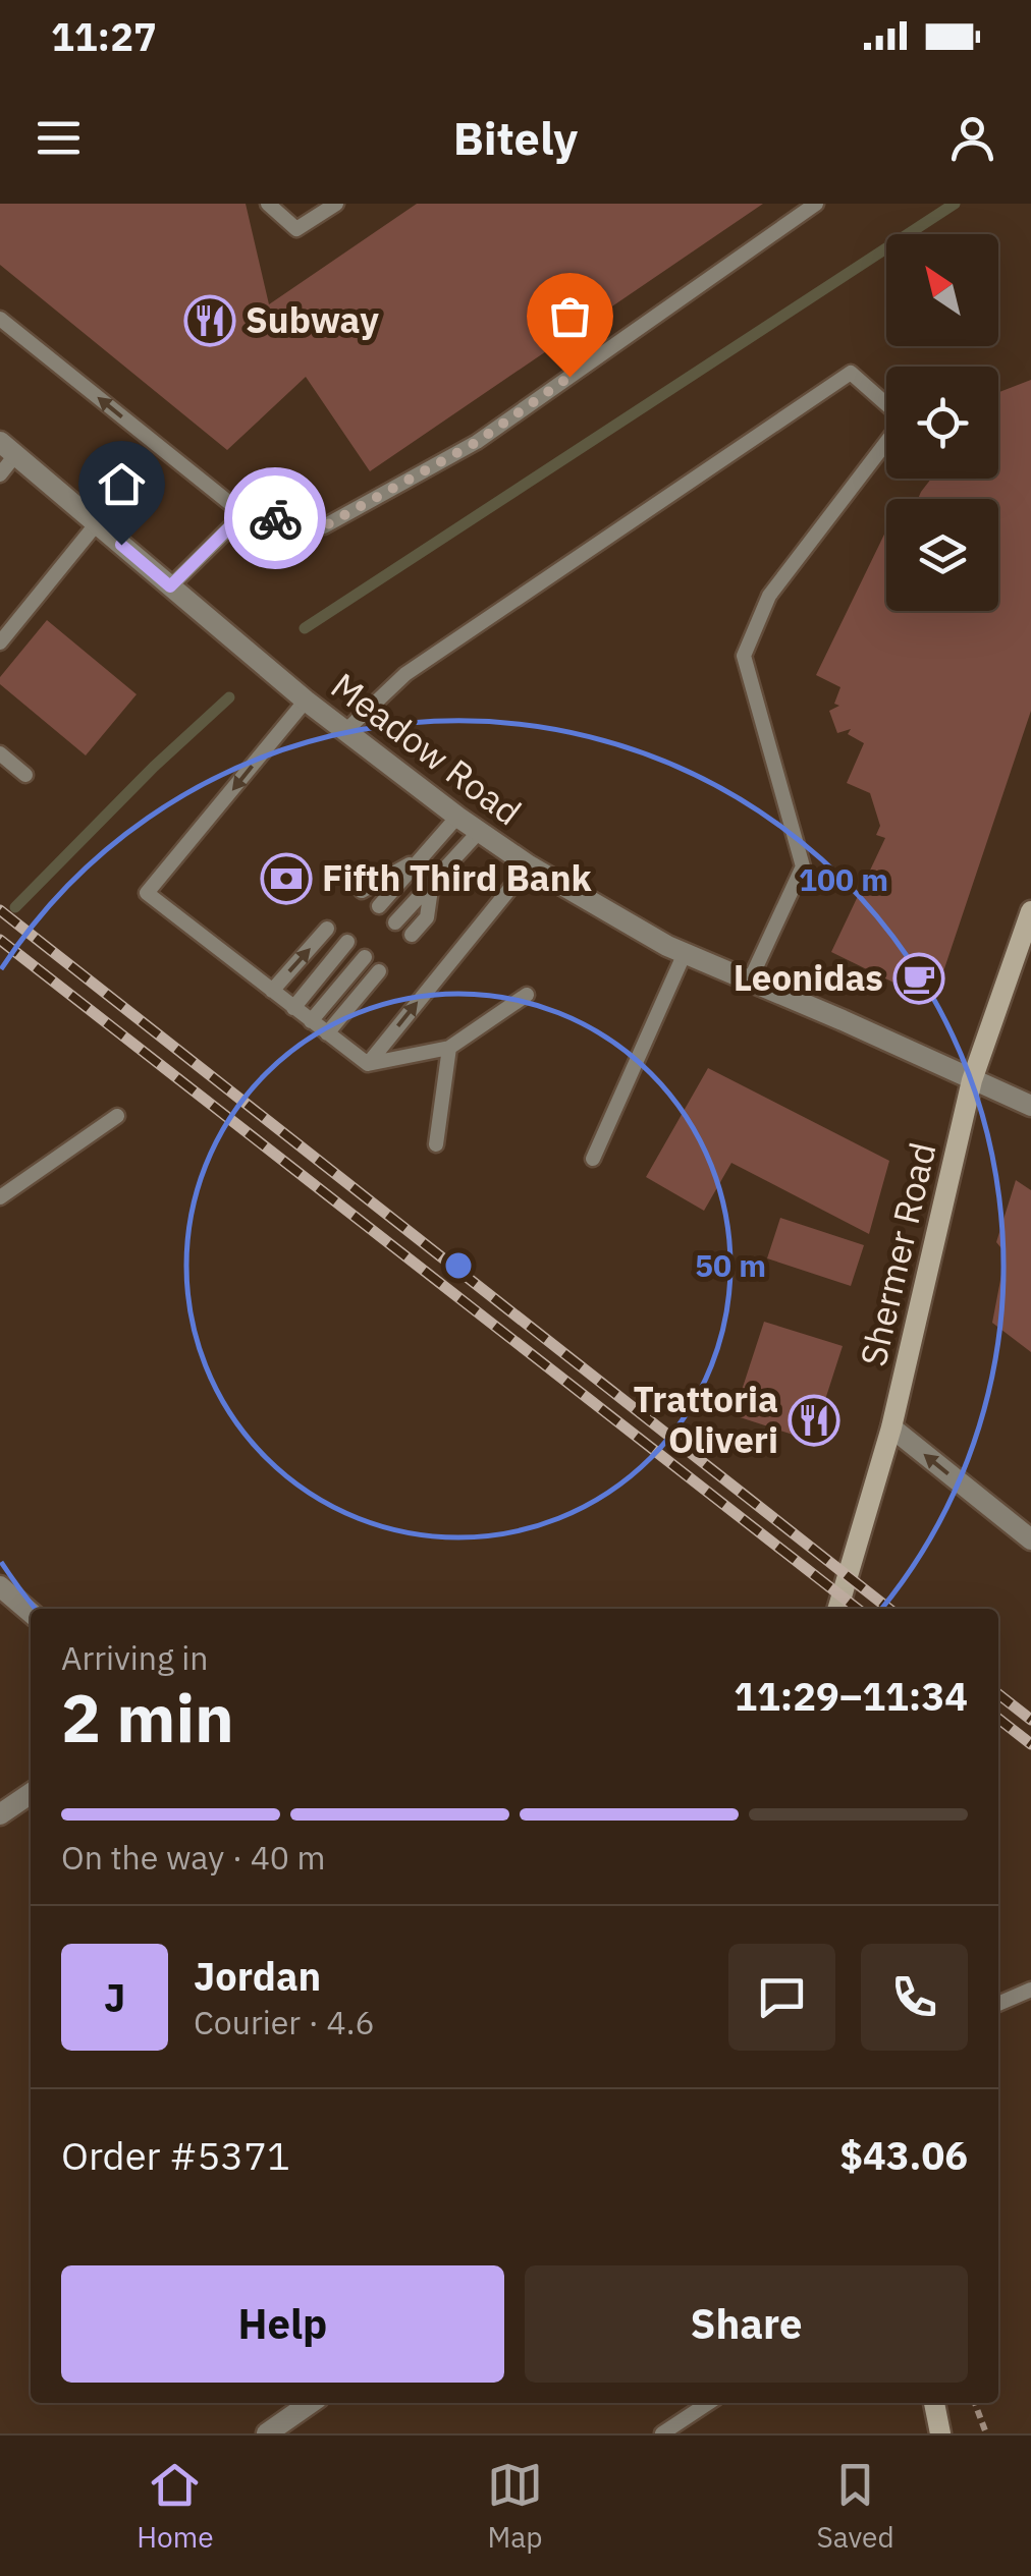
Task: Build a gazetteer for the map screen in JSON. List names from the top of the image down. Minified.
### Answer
{"streets":{"main road":["Shermer Road"],"street":["Meadow Road"]},"crossings":[["Meadow Road","Shermer Road"]],"places":{"restaurant":["Subway","Trattoria Oliveri"],"bank":["Fifth Third Bank"],"cafe":["Leonidas"]},"north":"top left","page":{"status":"11:27","header":"Bitely","heading":["2 min","Arriving in","11:29–11:34"],"panel":["Jordan","Courier · 4.6","Order #5371","$43.06"],"bar":"On the way · 40 m","round":"J","buttons":["Help","Share"],"tabs":["Home","Map","Saved"]},"rings":["100 m","50 m"]}
